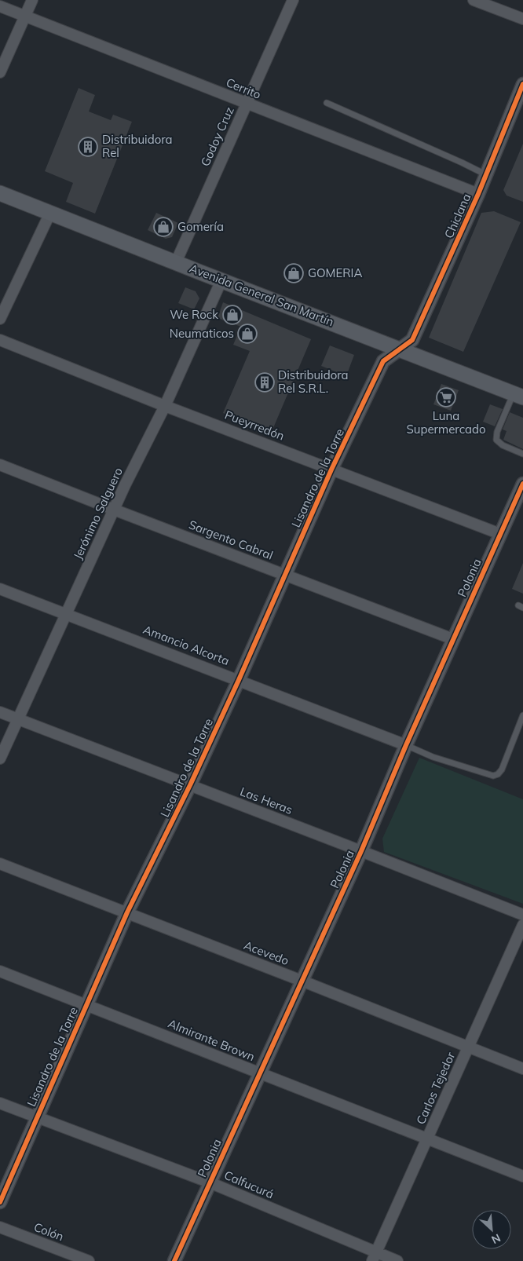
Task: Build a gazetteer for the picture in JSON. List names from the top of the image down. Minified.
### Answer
{"streets":{"main road":["Avenida General San Martín"],"street":["Cerrito","Godoy Cruz","Chiclana","Pueyrredón","Lisandro de la Torre","Jerónimo Salguero","Sargento Cabral","Polonia","Amancio Alcorta","Las Heras","Acevedo","Almirante Brown","Carlos Tejedor","Calfucurá","Colón"]},"crossings":[["Cerrito","Godoy Cruz"],["Cerrito","Chiclana"],["Godoy Cruz","Avenida General San Martín"],["Chiclana","Avenida General San Martín"],["Chiclana","Lisandro de la Torre"],["Avenida General San Martín","Lisandro de la Torre"],["Avenida General San Martín","Jerónimo Salguero"],["Pueyrredón","Lisandro de la Torre"],["Pueyrredón","Jerónimo Salguero"],["Pueyrredón","Polonia"],["Lisandro de la Torre","Sargento Cabral"],["Lisandro de la Torre","Amancio Alcorta"],["Lisandro de la Torre","Las Heras"],["Lisandro de la Torre","Acevedo"],["Lisandro de la Torre","Almirante Brown"],["Lisandro de la Torre","Calfucurá"],["Jerónimo Salguero","Sargento Cabral"],["Jerónimo Salguero","Amancio Alcorta"],["Jerónimo Salguero","Las Heras"],["Sargento Cabral","Polonia"],["Polonia","Amancio Alcorta"],["Polonia","Las Heras"],["Polonia","Acevedo"],["Polonia","Almirante Brown"],["Polonia","Calfucurá"],["Acevedo","Carlos Tejedor"],["Almirante Brown","Carlos Tejedor"],["Carlos Tejedor","Calfucurá"]],"places":{"building":["Distribuidora Rel","Distribuidora Rel S.R.L."],"shop":["Gomería","GOMERIA","We Rock","Neumaticos"],"supermarket":["Luna Supermercado"]},"north":"bottom right"}
